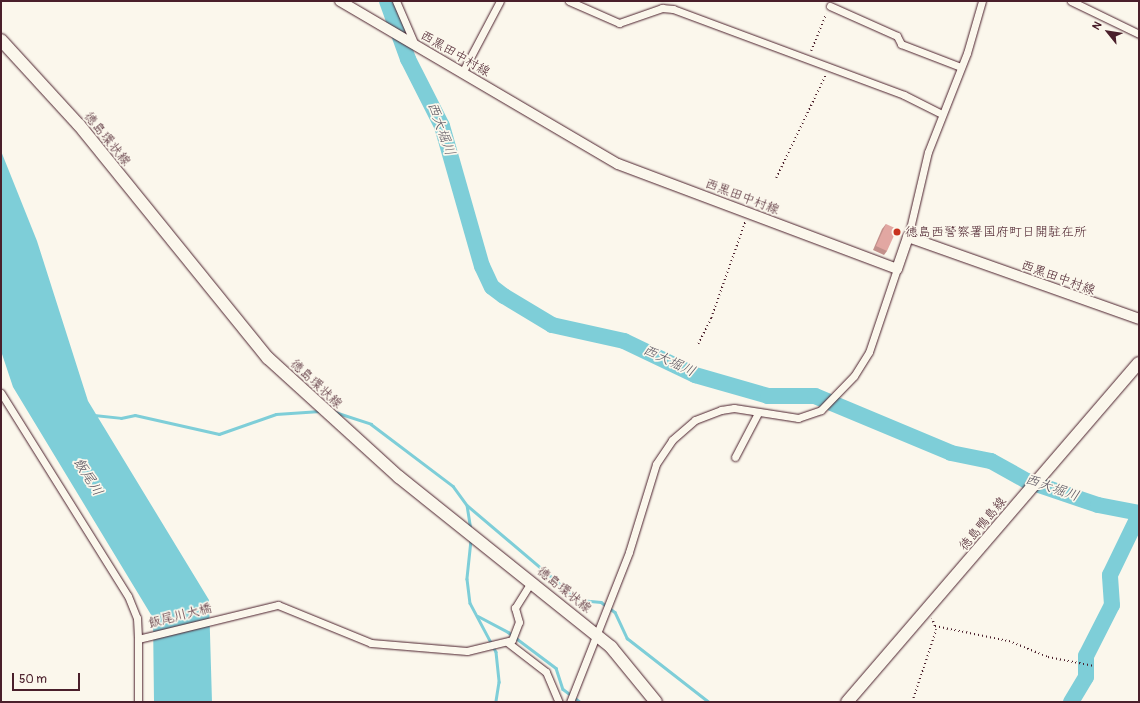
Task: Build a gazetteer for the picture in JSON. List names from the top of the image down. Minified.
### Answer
{"streets":{"main road":["西黒田中村線","徳島環状線","徳島鴨島線"],"street":["飯尾川大橋"]},"water":["西大堀川","飯尾川"],"places":["徳島西警察署国府町日開駐在所"],"scale_bar":"50 m","north":"top left"}
